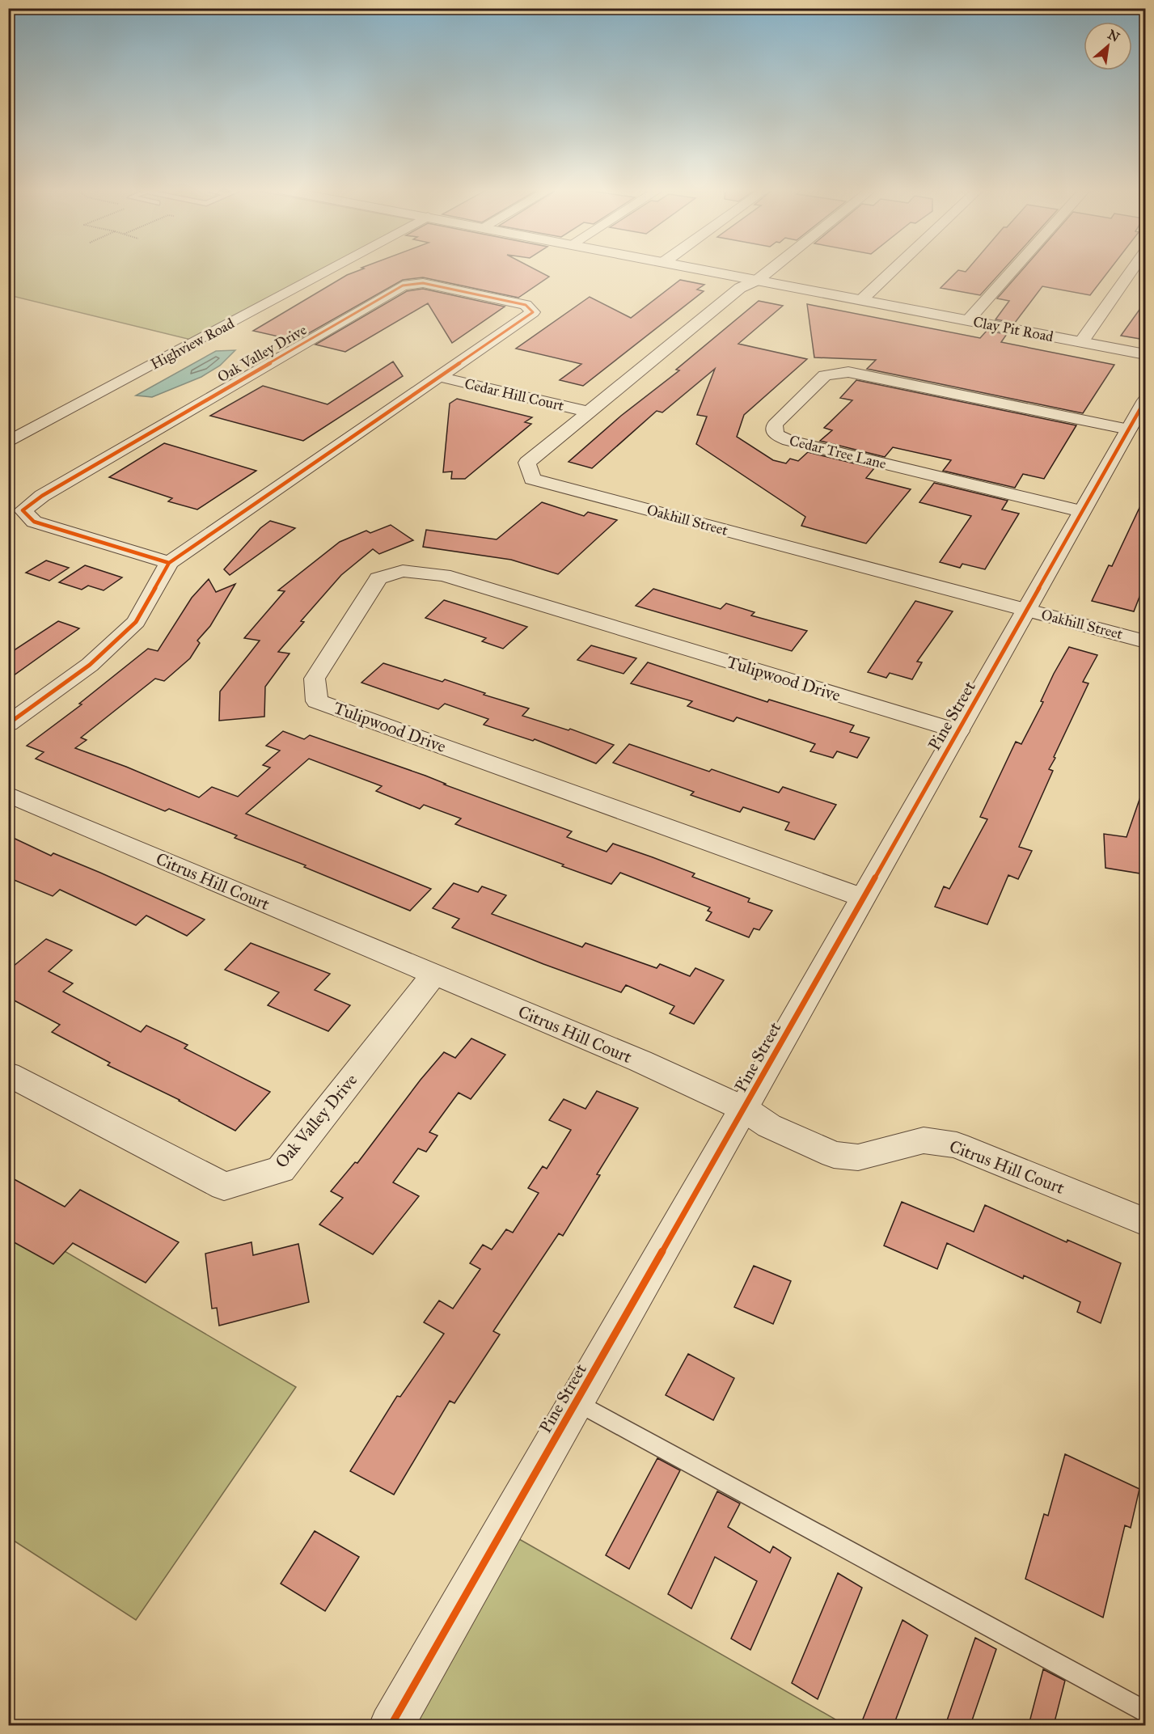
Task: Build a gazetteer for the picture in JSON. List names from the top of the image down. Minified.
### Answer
{"streets":{"street":["Clay Pit Road","Highview Road","Oak Valley Drive","Cedar Hill Court","Cedar Tree Lane","Oakhill Street","Tulipwood Drive","Pine Street","Citrus Hill Court"]},"crossings":[["Clay Pit Road","Oakhill Street"],["Oak Valley Drive","Cedar Hill Court"],["Oak Valley Drive","Citrus Hill Court"],["Cedar Hill Court","Oakhill Street"],["Cedar Tree Lane","Pine Street"],["Oakhill Street","Pine Street"],["Tulipwood Drive","Pine Street"],["Pine Street","Citrus Hill Court"]],"north":"top right"}
